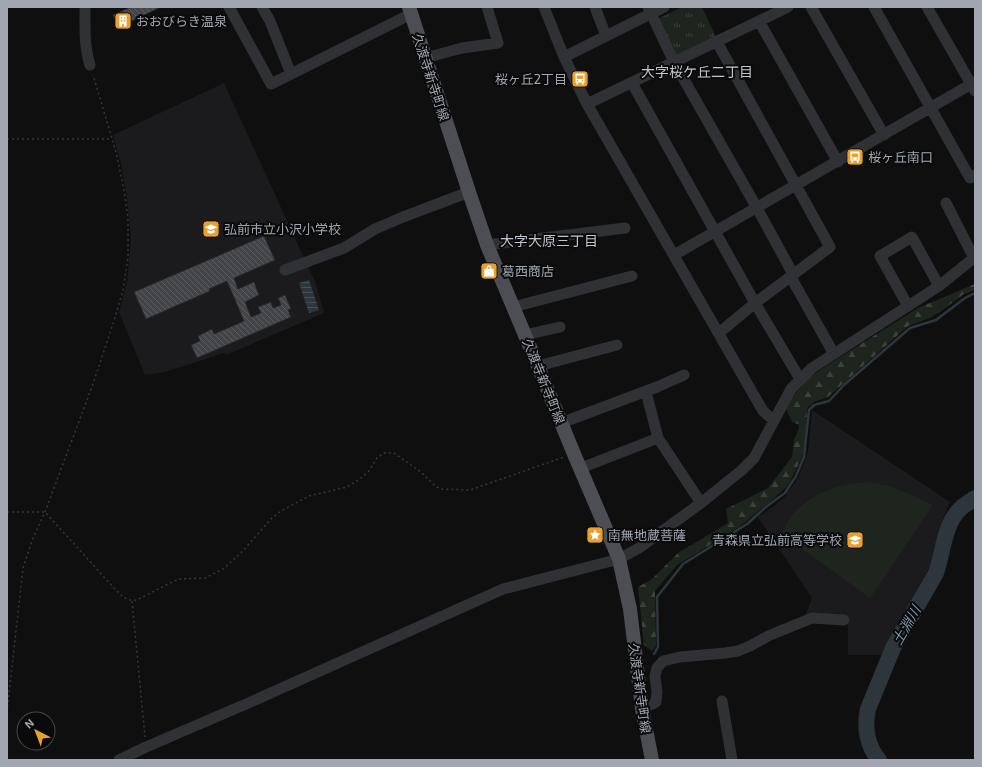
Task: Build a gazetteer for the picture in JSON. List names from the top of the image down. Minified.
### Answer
{"streets":{"main road":["久渡寺新寺町線"]},"districts":["大字桜ケ丘二丁目","大字大原三丁目"],"water":["土淵川"],"places":{"building":["おおびらき温泉"],"bus stop":["桜ヶ丘2丁目","桜ヶ丘南口"],"school or university":["弘前市立小沢小学校","青森県立弘前高等学校"],"shop":["葛西商店"],"place":["南無地蔵菩薩"]},"north":"top left"}
